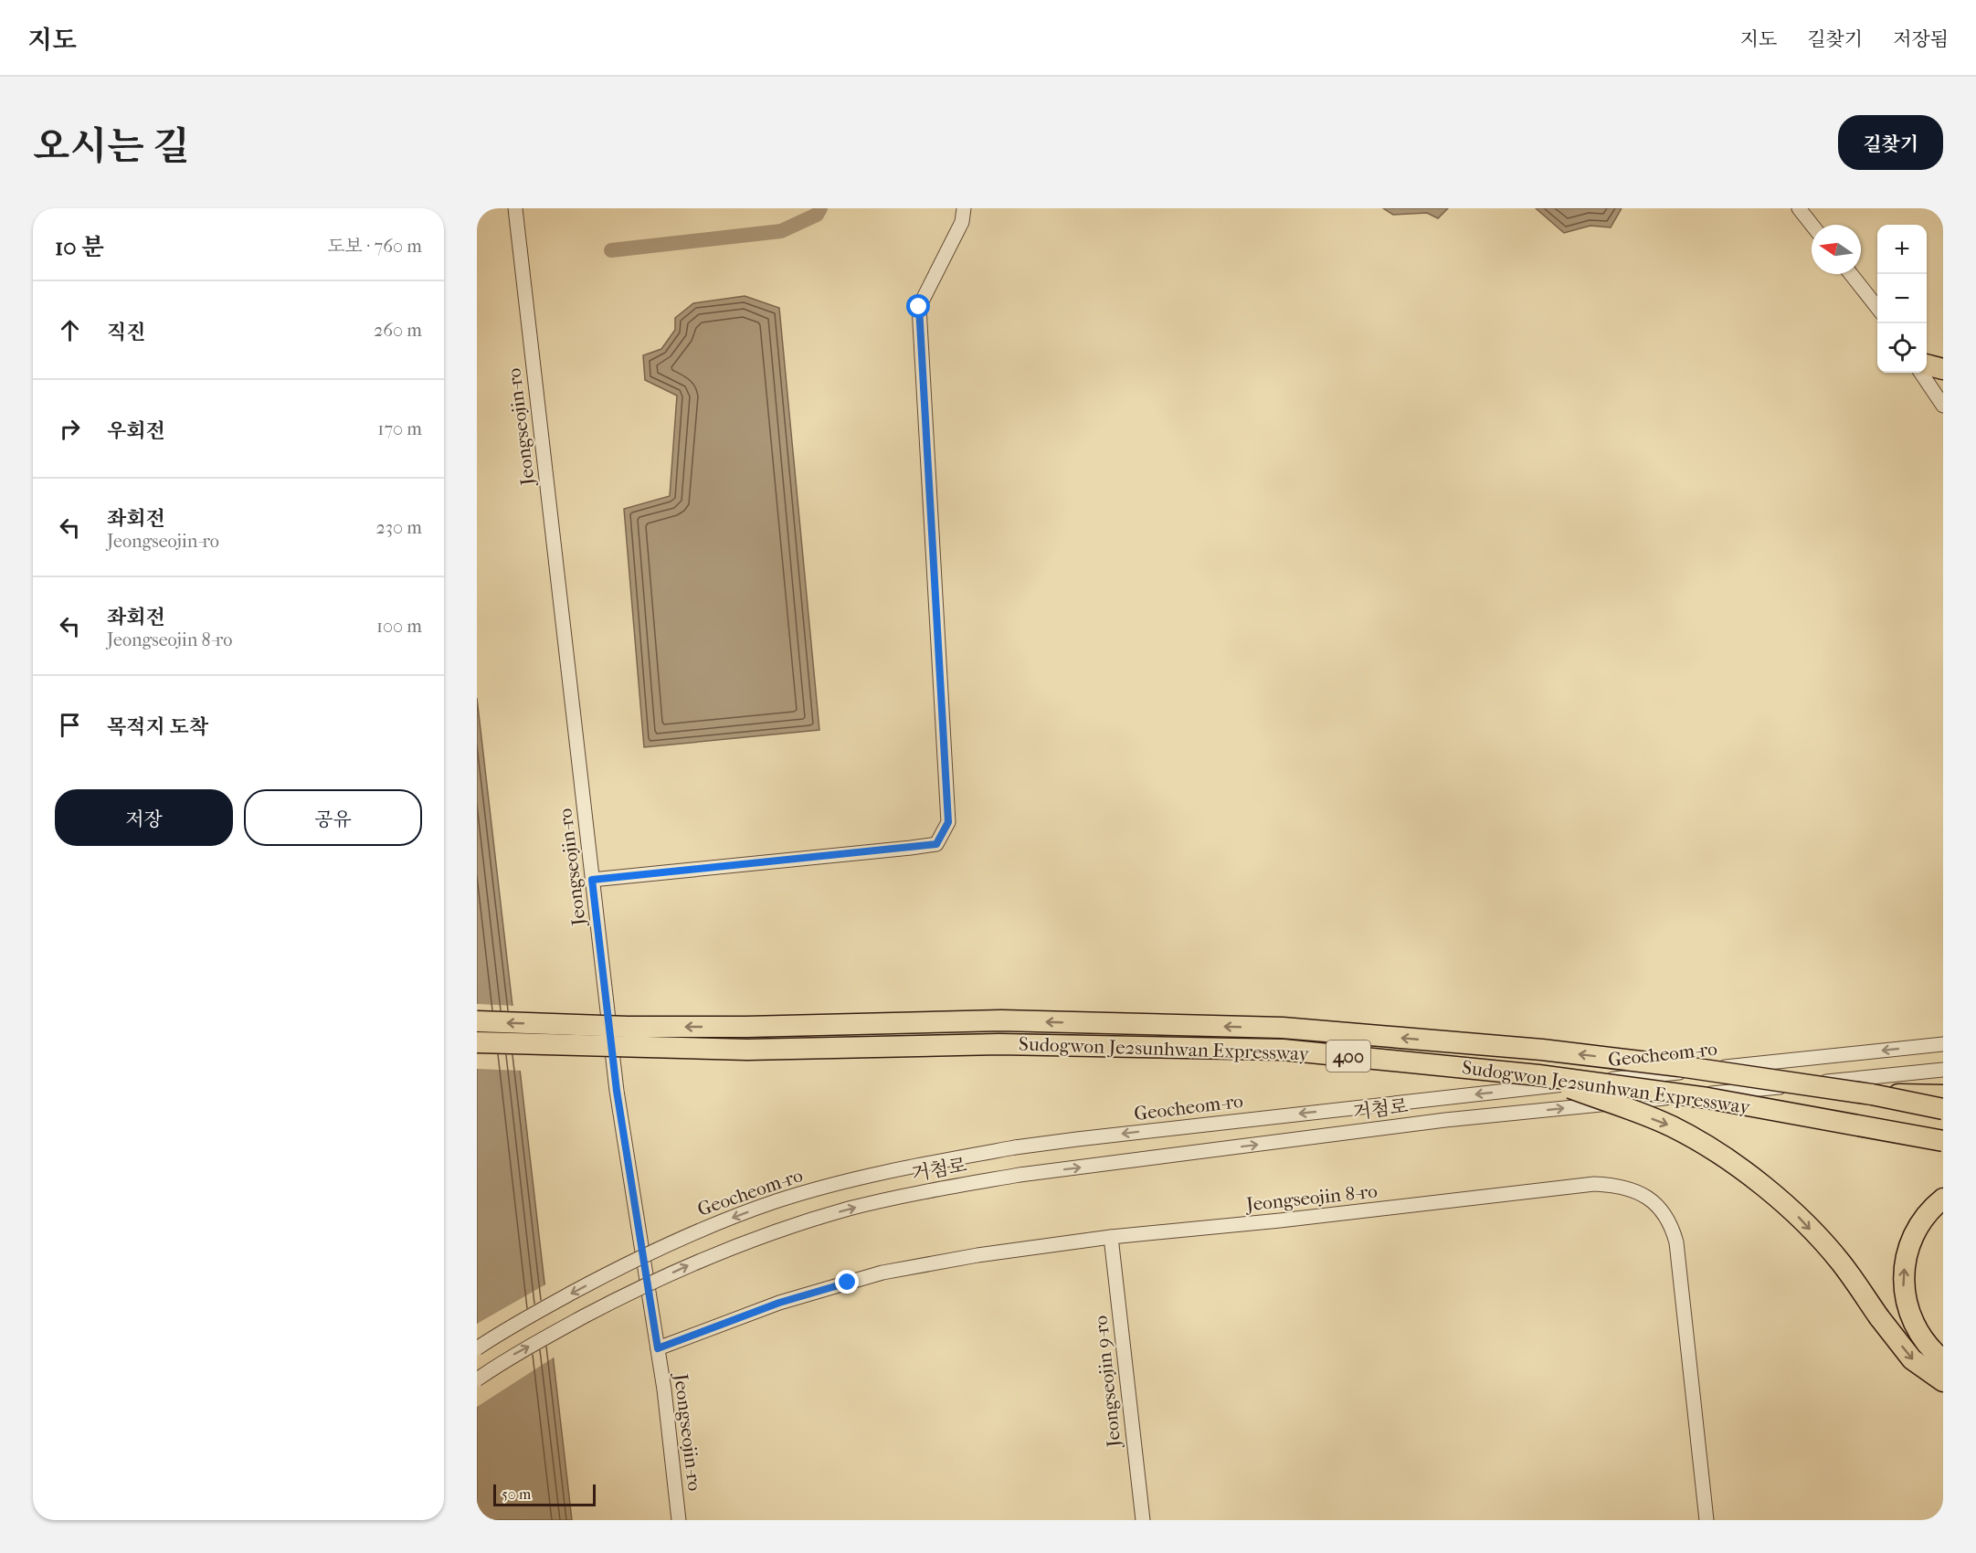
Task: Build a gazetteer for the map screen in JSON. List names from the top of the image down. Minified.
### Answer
{"streets":{"highway":["Sudogwon Je2sunhwan Expressway","400"],"street":["Jeongseojin-ro","Geocheom-ro","거첨로","Jeongseojin 8-ro","Jeongseojin 9-ro"]},"crossings":[["Jeongseojin-ro","Jeongseojin 8-ro"],["Jeongseojin 8-ro","Jeongseojin 9-ro"]],"one_way":["Geocheom-ro","거첨로"],"scale_bar":"50 m","north":"left","page":{"header":"지도","nav":["지도","길찾기","저장됨"],"title":"오시는 길","buttons":["길찾기",["저장","공유"]],"heading":["10 분","도보 · 760 m"],"map_buttons":["+","−"],"list":[["직진","260 m"],["우회전","170 m"],["좌회전","Jeongseojin-ro","230 m"],["좌회전","Jeongseojin 8-ro","100 m"],"목적지 도착"],"scale":"50 m"}}
